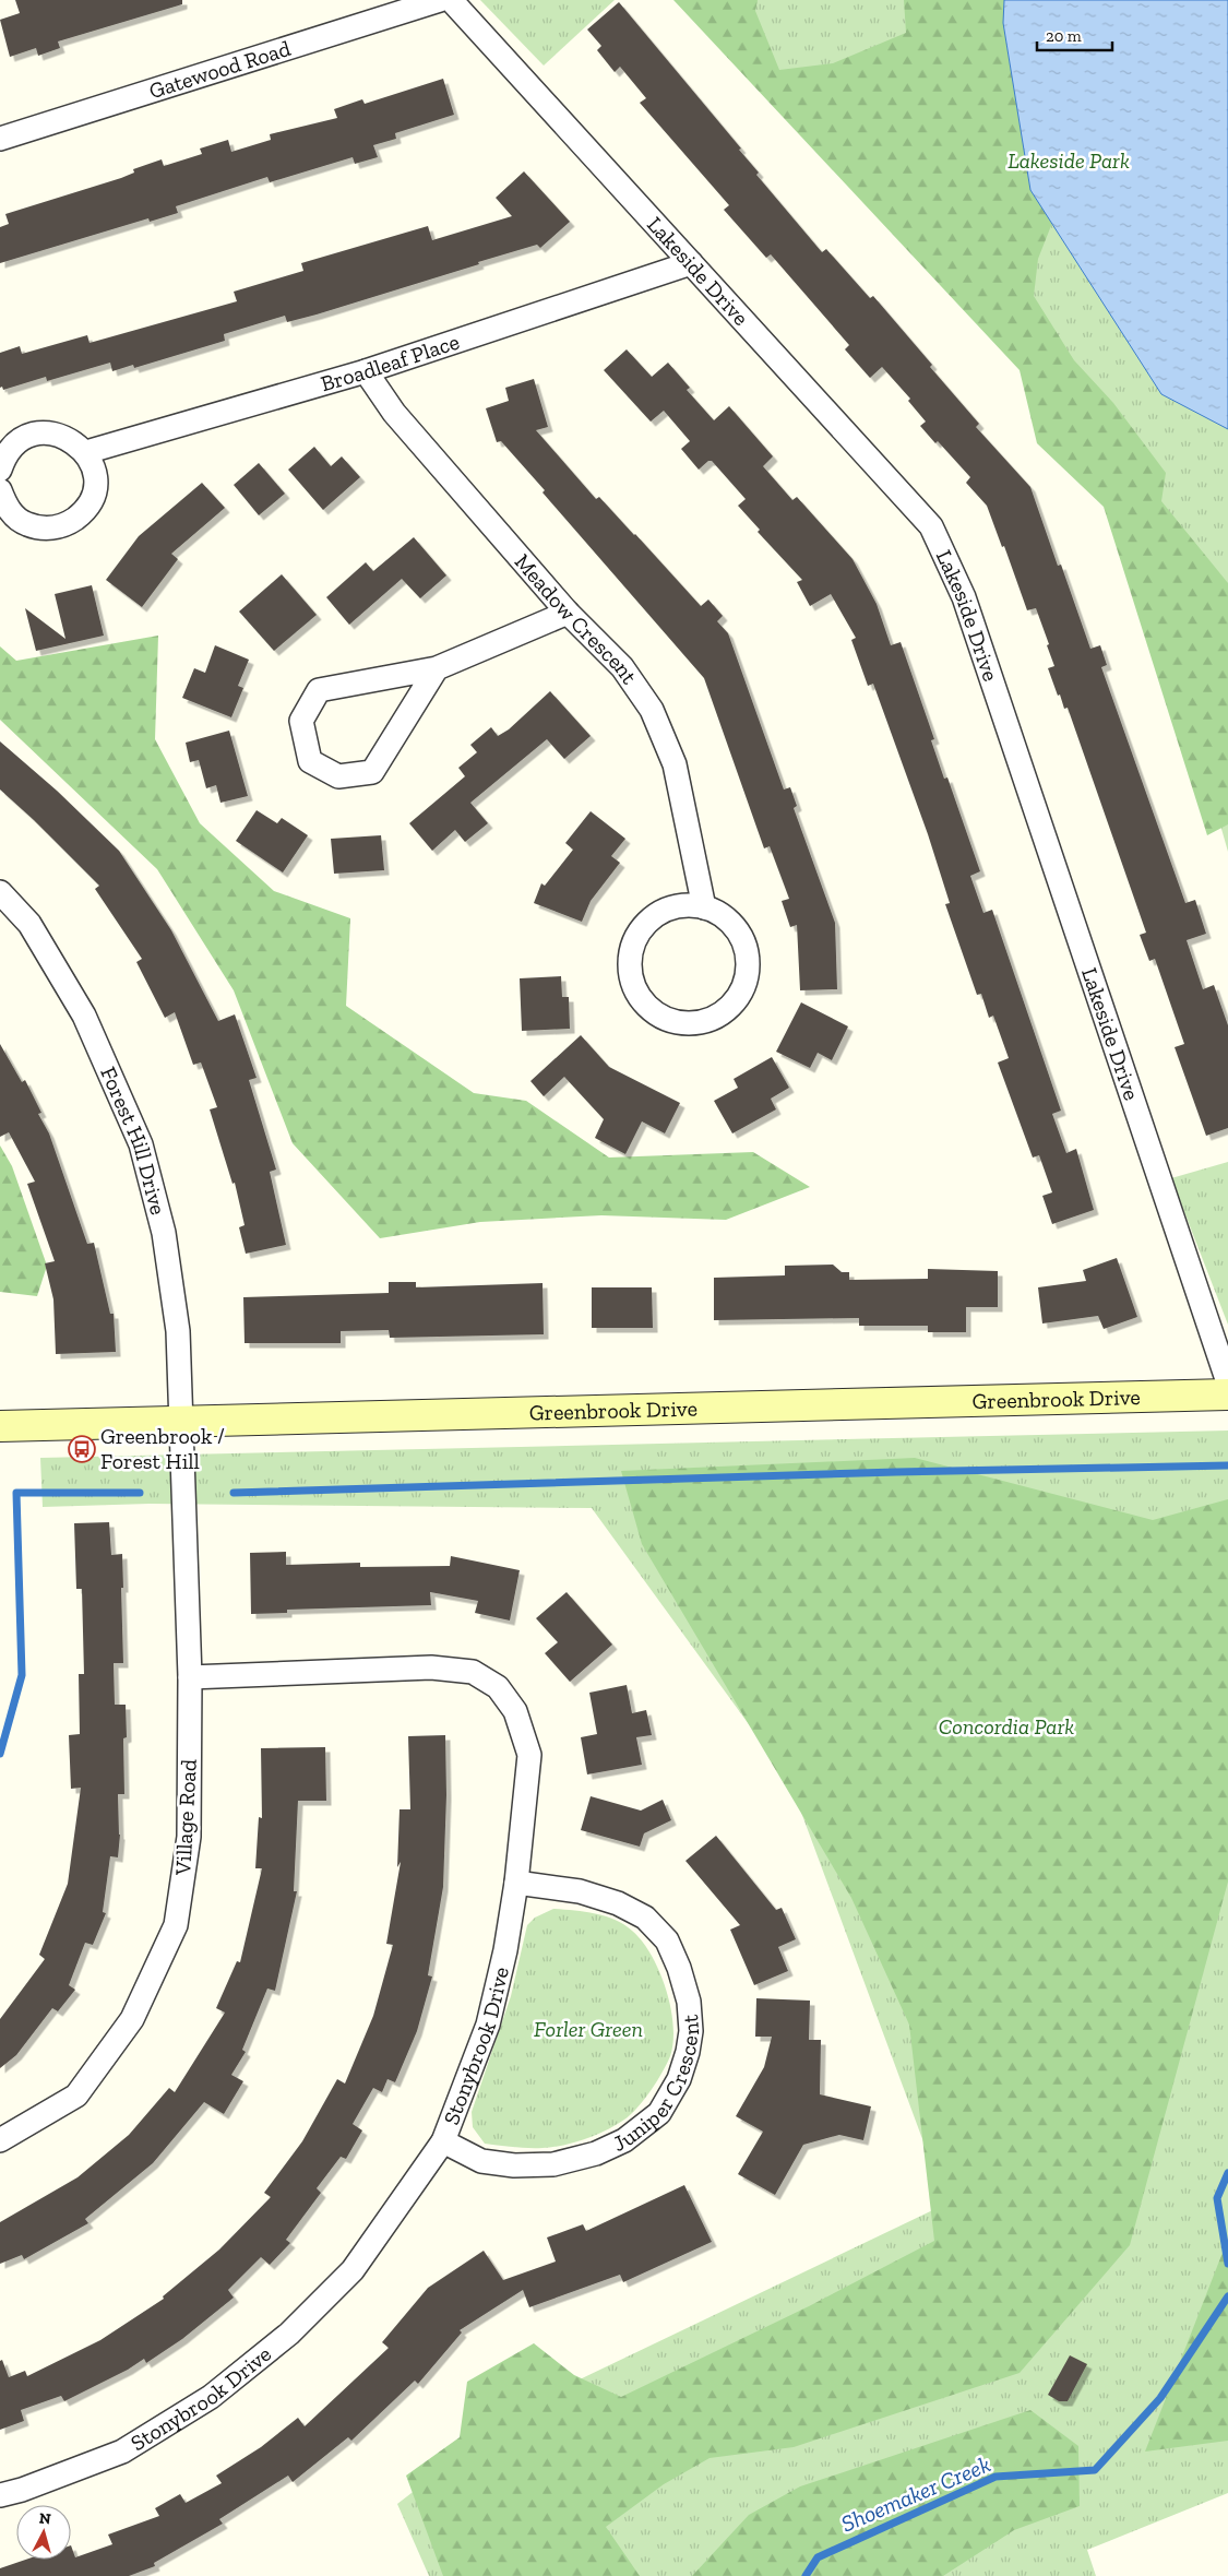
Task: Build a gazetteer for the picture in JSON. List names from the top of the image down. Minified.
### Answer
{"streets":{"street":["Gatewood Road","Lakeside Drive","Broadleaf Place","Meadow Crescent","Forest Hill Drive","Greenbrook Drive","Village Road","Stonybrook Drive","Juniper Crescent"]},"crossings":[["Lakeside Drive","Broadleaf Place"],["Broadleaf Place","Meadow Crescent"],["Forest Hill Drive","Greenbrook Drive"],["Forest Hill Drive","Village Road"],["Greenbrook Drive","Village Road"],["Village Road","Stonybrook Drive"],["Stonybrook Drive","Juniper Crescent"]],"water":["Shoemaker Creek"],"parks":["Lakeside Park","Concordia Park","Forler Green"],"places":{"bus stop":["Greenbrook / Forest Hill"]},"scale_bar":"20 m","north":"top"}
